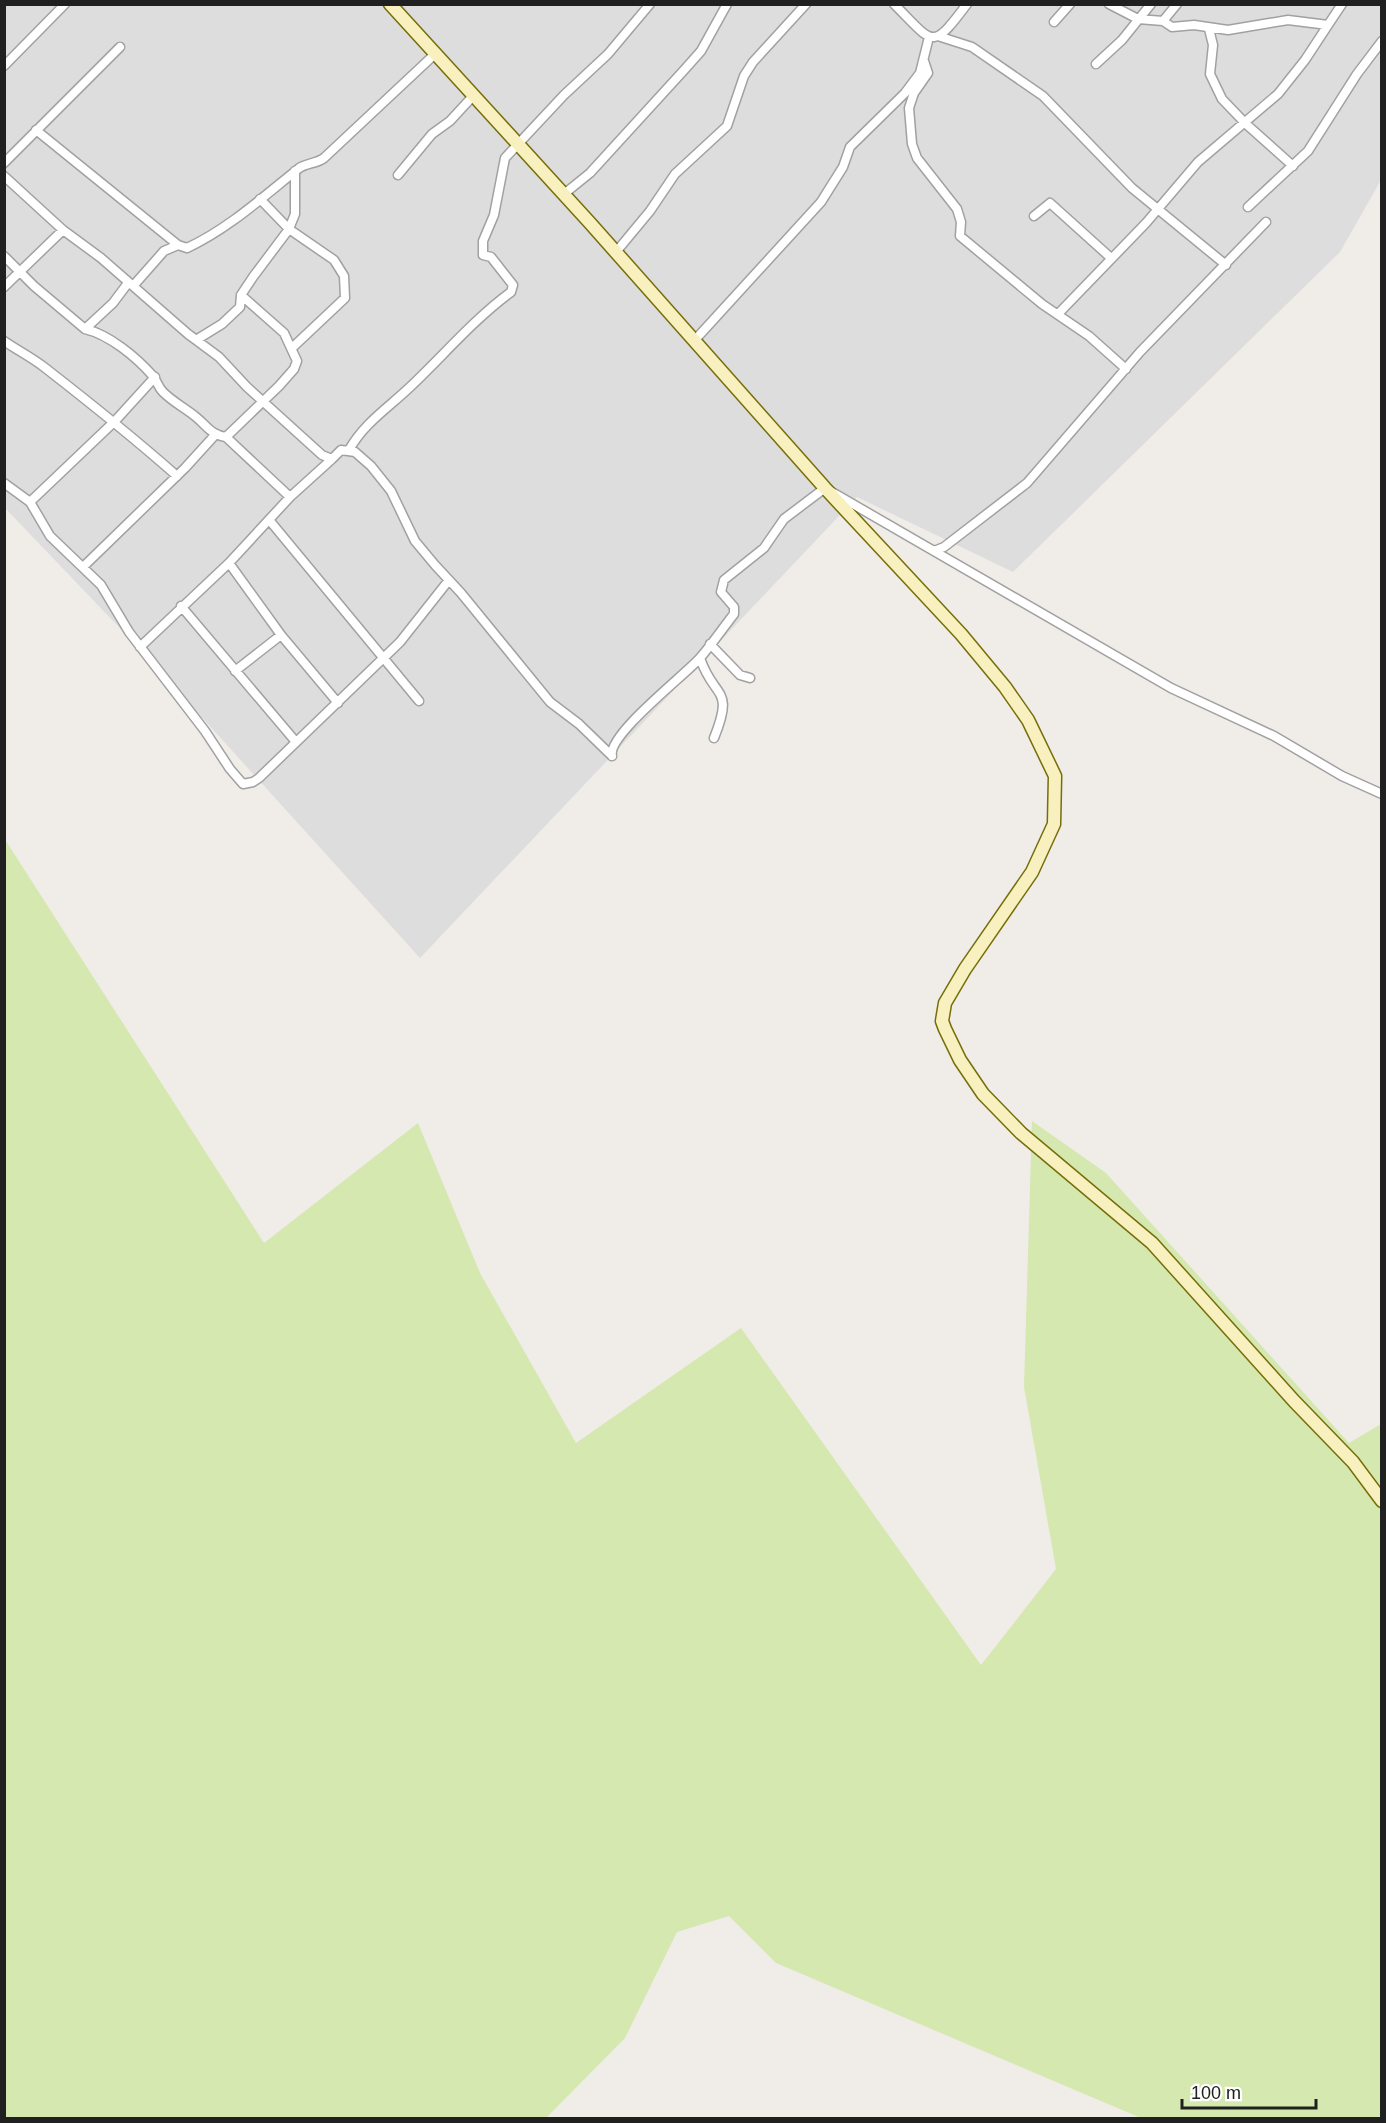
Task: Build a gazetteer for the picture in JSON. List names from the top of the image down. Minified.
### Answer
{"scale_bar":"100 m"}
